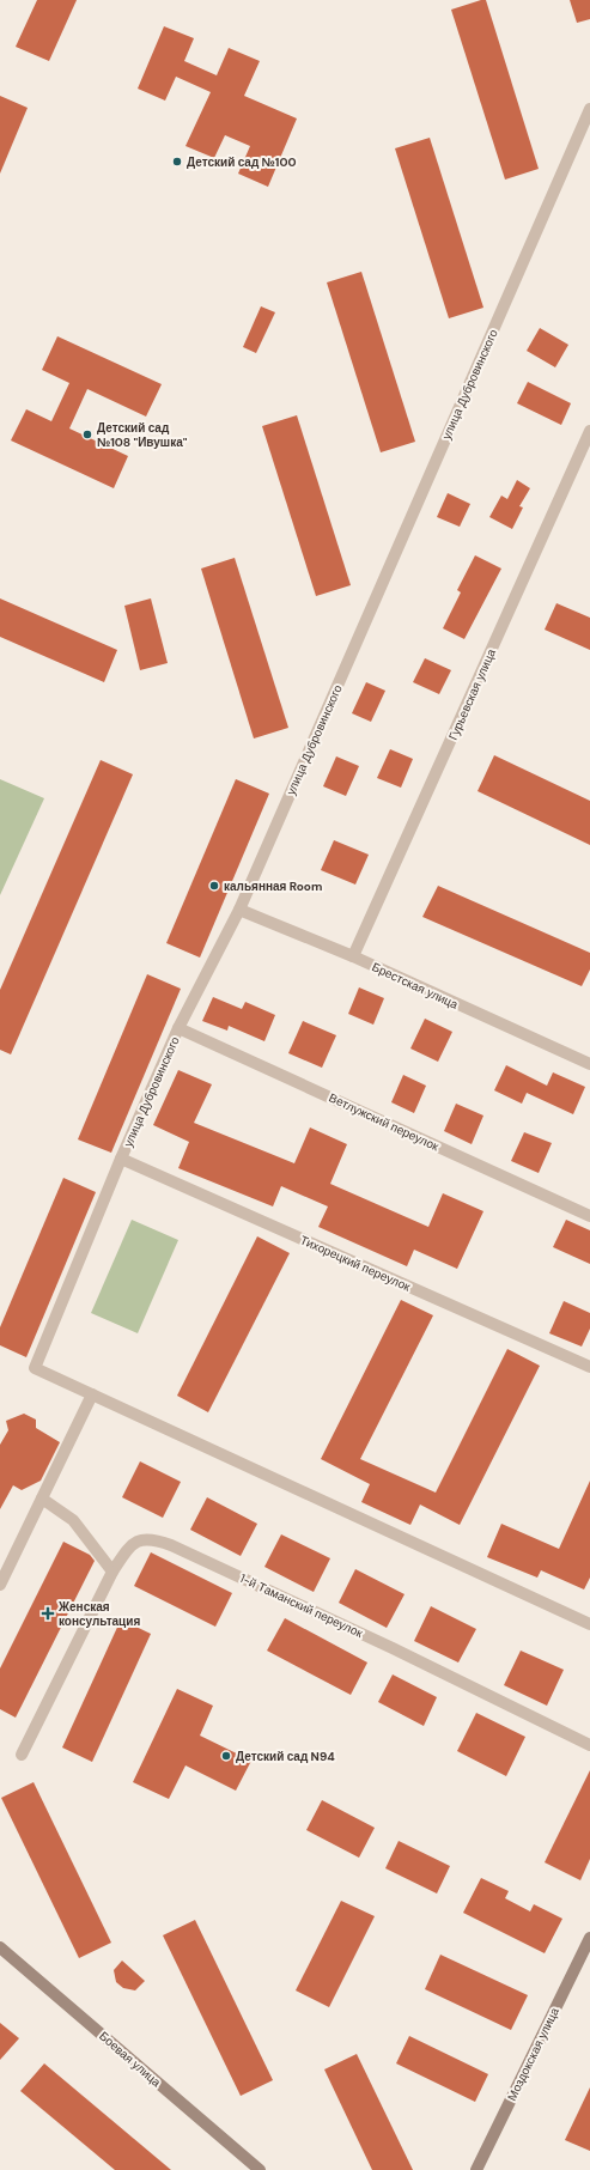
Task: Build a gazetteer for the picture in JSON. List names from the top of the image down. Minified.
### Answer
{"streets":{"main road":["Моздокская улица","Боевая улица"],"street":["улица Дубровинского","Гурьевская улица","Брестская улица","Ветлужский переулок","Тихорецкий переулок","1-й Таманский переулок"]},"crossings":[["улица Дубровинского","Брестская улица"],["улица Дубровинского","Ветлужский переулок"],["улица Дубровинского","Тихорецкий переулок"],["Гурьевская улица","Брестская улица"]],"places":{"other":["Детский сад №100","Детский сад №108 \"Ивушка\"","кальянная Room","Детский сад N94"],"health":["Женская консультация"]}}
